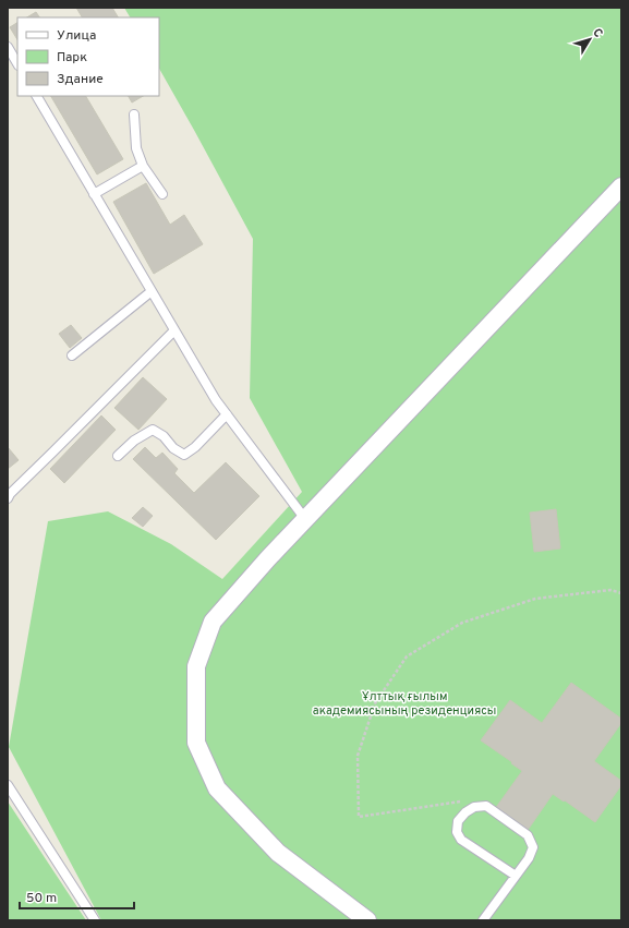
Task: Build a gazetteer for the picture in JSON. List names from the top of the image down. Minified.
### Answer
{"parks":["Ұлттық ғылым академиясының резиденциясы"],"legend":["Улица","Парк","Здание"],"scale_bar":"50 m","north":"top right"}
